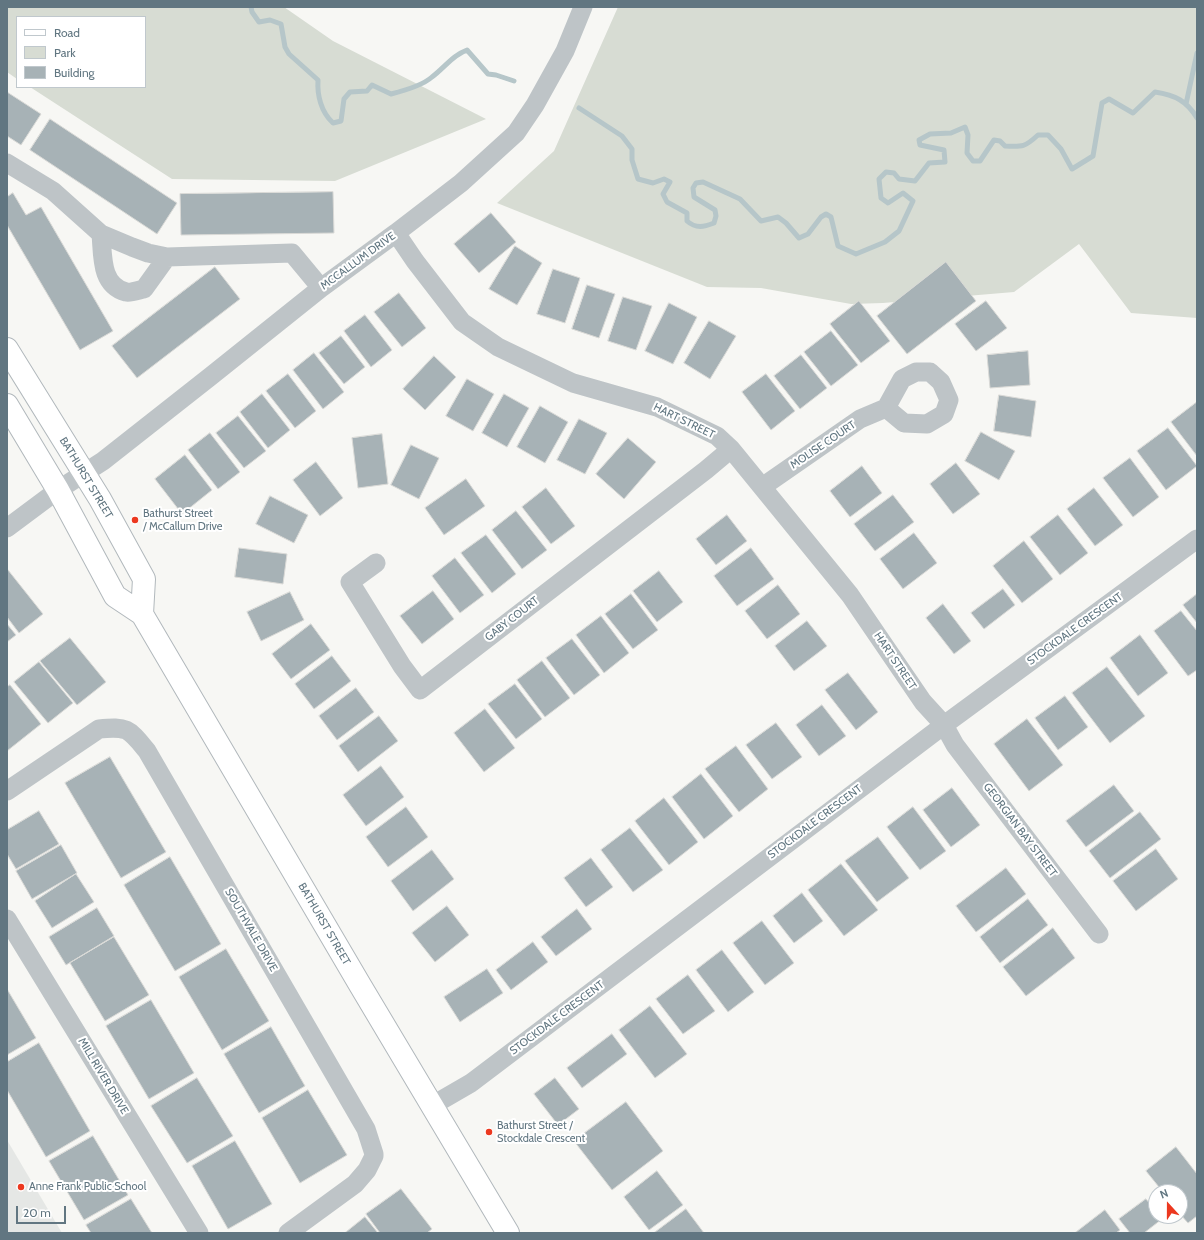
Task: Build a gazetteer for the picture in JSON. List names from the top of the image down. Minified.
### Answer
{"streets":{"main road":["BATHURST STREET"],"street":["MCCALLUM DRIVE","HART STREET","MOLISE COURT","GABY COURT","STOCKDALE CRESCENT","GEORGIAN BAY STREET","SOUTHVALE DRIVE","MILL RIVER DRIVE"]},"crossings":[["MCCALLUM DRIVE","HART STREET"],["MCCALLUM DRIVE","BATHURST STREET"],["HART STREET","MOLISE COURT"],["HART STREET","GABY COURT"],["HART STREET","STOCKDALE CRESCENT"],["HART STREET","GEORGIAN BAY STREET"],["BATHURST STREET","STOCKDALE CRESCENT"],["STOCKDALE CRESCENT","GEORGIAN BAY STREET"]],"places":["Bathurst Street / McCallum Drive","Bathurst Street / Stockdale Crescent","Anne Frank Public School"],"legend":["Road","Park","Building"],"scale_bar":"20 m","north":"top"}
